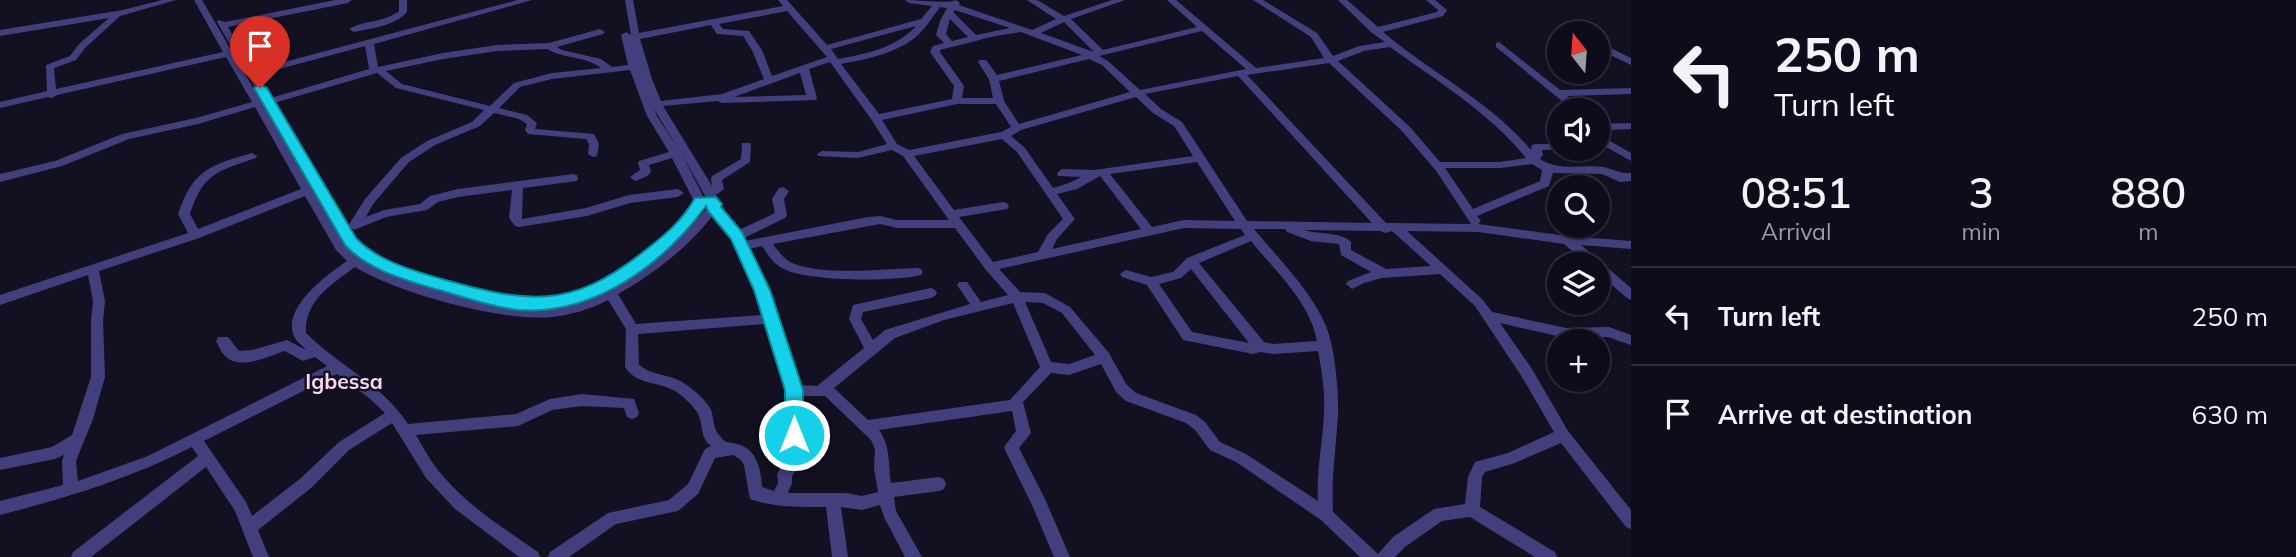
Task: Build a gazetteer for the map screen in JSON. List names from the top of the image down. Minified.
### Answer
{"districts":["Igbessa"],"north":"top","page":{"turn":["250 m","Turn left"],"map_buttons":"+","eta":["08:51","Arrival","3","min","880","m"],"list":[{"name":"Turn left","value":"250 m"},{"name":"Arrive at destination","value":"630 m"}]}}
